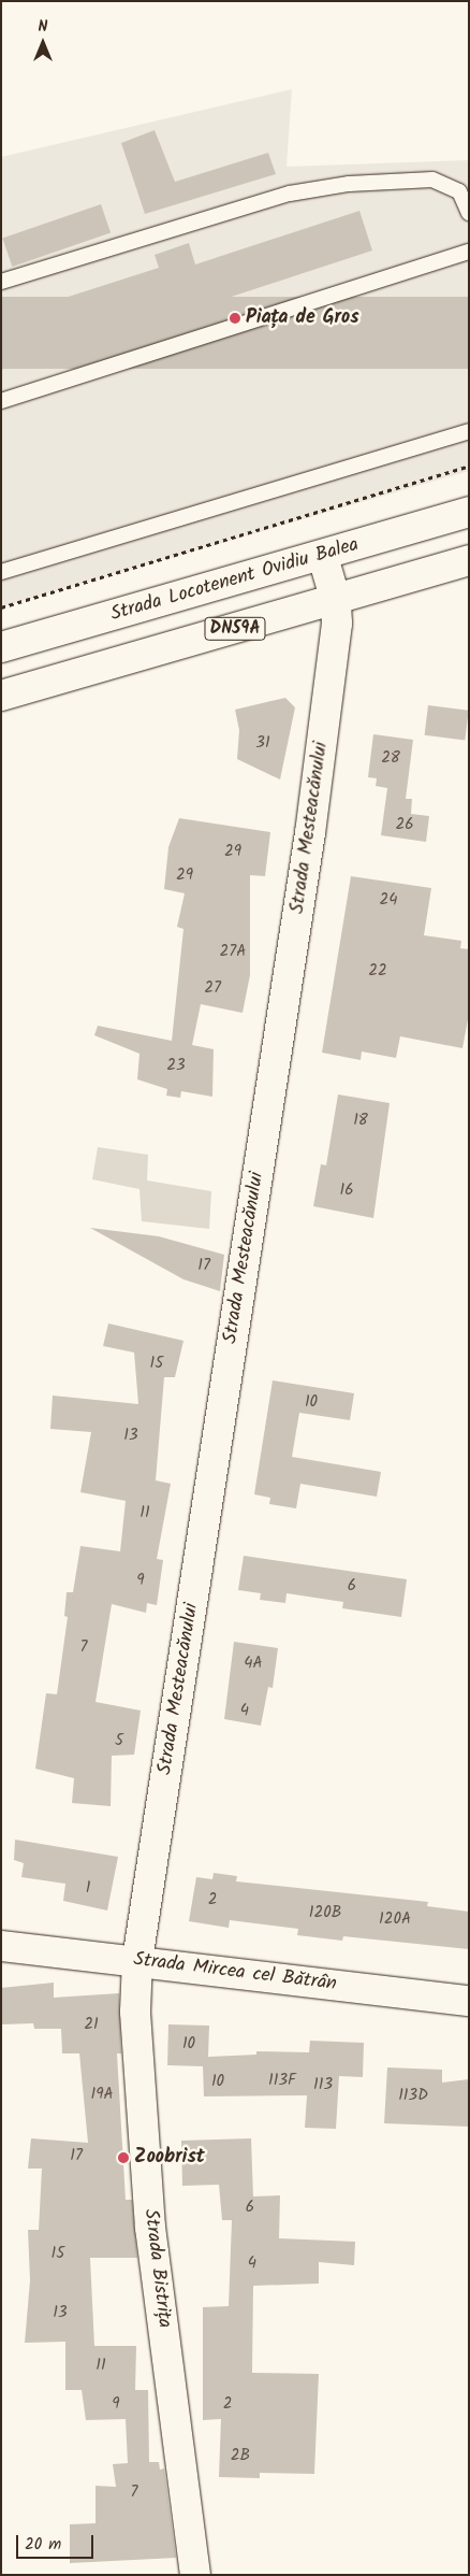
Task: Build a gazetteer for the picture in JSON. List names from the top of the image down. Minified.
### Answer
{"streets":{"street":["Strada Locotenent Ovidiu Balea","DN59A","Strada Mesteacănului","Strada Mircea cel Bătrân","Strada Bistrița"]},"crossings":[["Strada Locotenent Ovidiu Balea","Strada Mesteacănului"],["DN59A","Strada Mesteacănului"],["Strada Mesteacănului","Strada Mircea cel Bătrân"],["Strada Mesteacănului","Strada Bistrița"],["Strada Mircea cel Bătrân","Strada Bistrița"]],"places":["Piața de Gros","Zoobrist"],"house_numbers":["31","28","26","29","29","24","27A","22","27","23","18","16","17","15","10","13","11","9","6","7","4A","4","5","1","2","120B","120A","21","10","113F","10","113","19A","113D","17","6","15","4","13","11","9","2","2B","7"],"scale_bar":"20 m","north":"top"}
